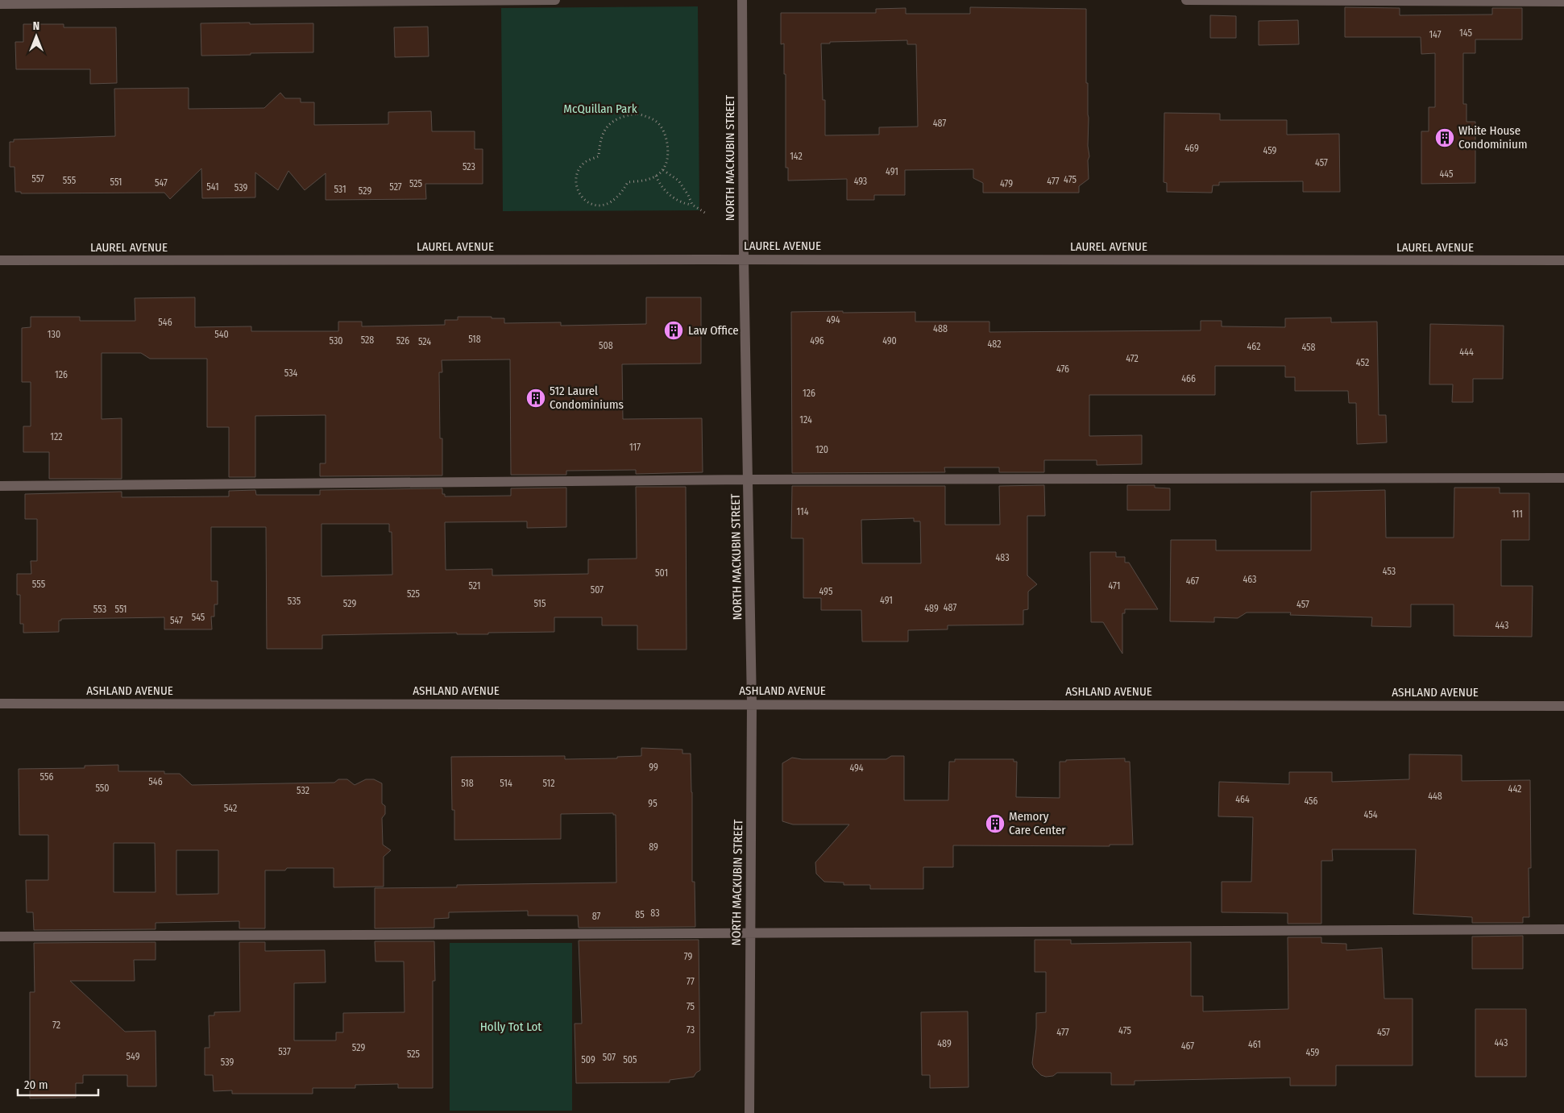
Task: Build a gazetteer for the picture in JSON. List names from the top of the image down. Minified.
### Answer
{"streets":{"street":["NORTH MACKUBIN STREET","LAUREL AVENUE","ASHLAND AVENUE"]},"crossings":[["NORTH MACKUBIN STREET","LAUREL AVENUE"],["NORTH MACKUBIN STREET","ASHLAND AVENUE"]],"parks":["McQuillan Park","Holly Tot Lot"],"places":{"building":["White House Condominium","Law Office","512 Laurel Condominiums","Memory Care Center"]},"house_numbers":["145","147","487","469","459","142","457","523","491","445","557","475","555","493","477","551","547","525","479","541","527","539","531","529","494","546","488","130","540","518","528","530","526","496","490","524","482","508","462","458","444","472","452","476","534","126","466","126","124","122","117","120","114","111","483","453","501","463","467","555","521","471","507","495","525","491","535","529","515","457","487","489","553","551","545","547","443","99","494","556","546","518","514","512","550","442","532","448","464","456","95","542","454","89","83","85","87","79","77","75","72","73","475","477","457","443","489","461","467","529","537","459","525","549","507","509","505","539"],"scale_bar":"20 m","north":"top"}
